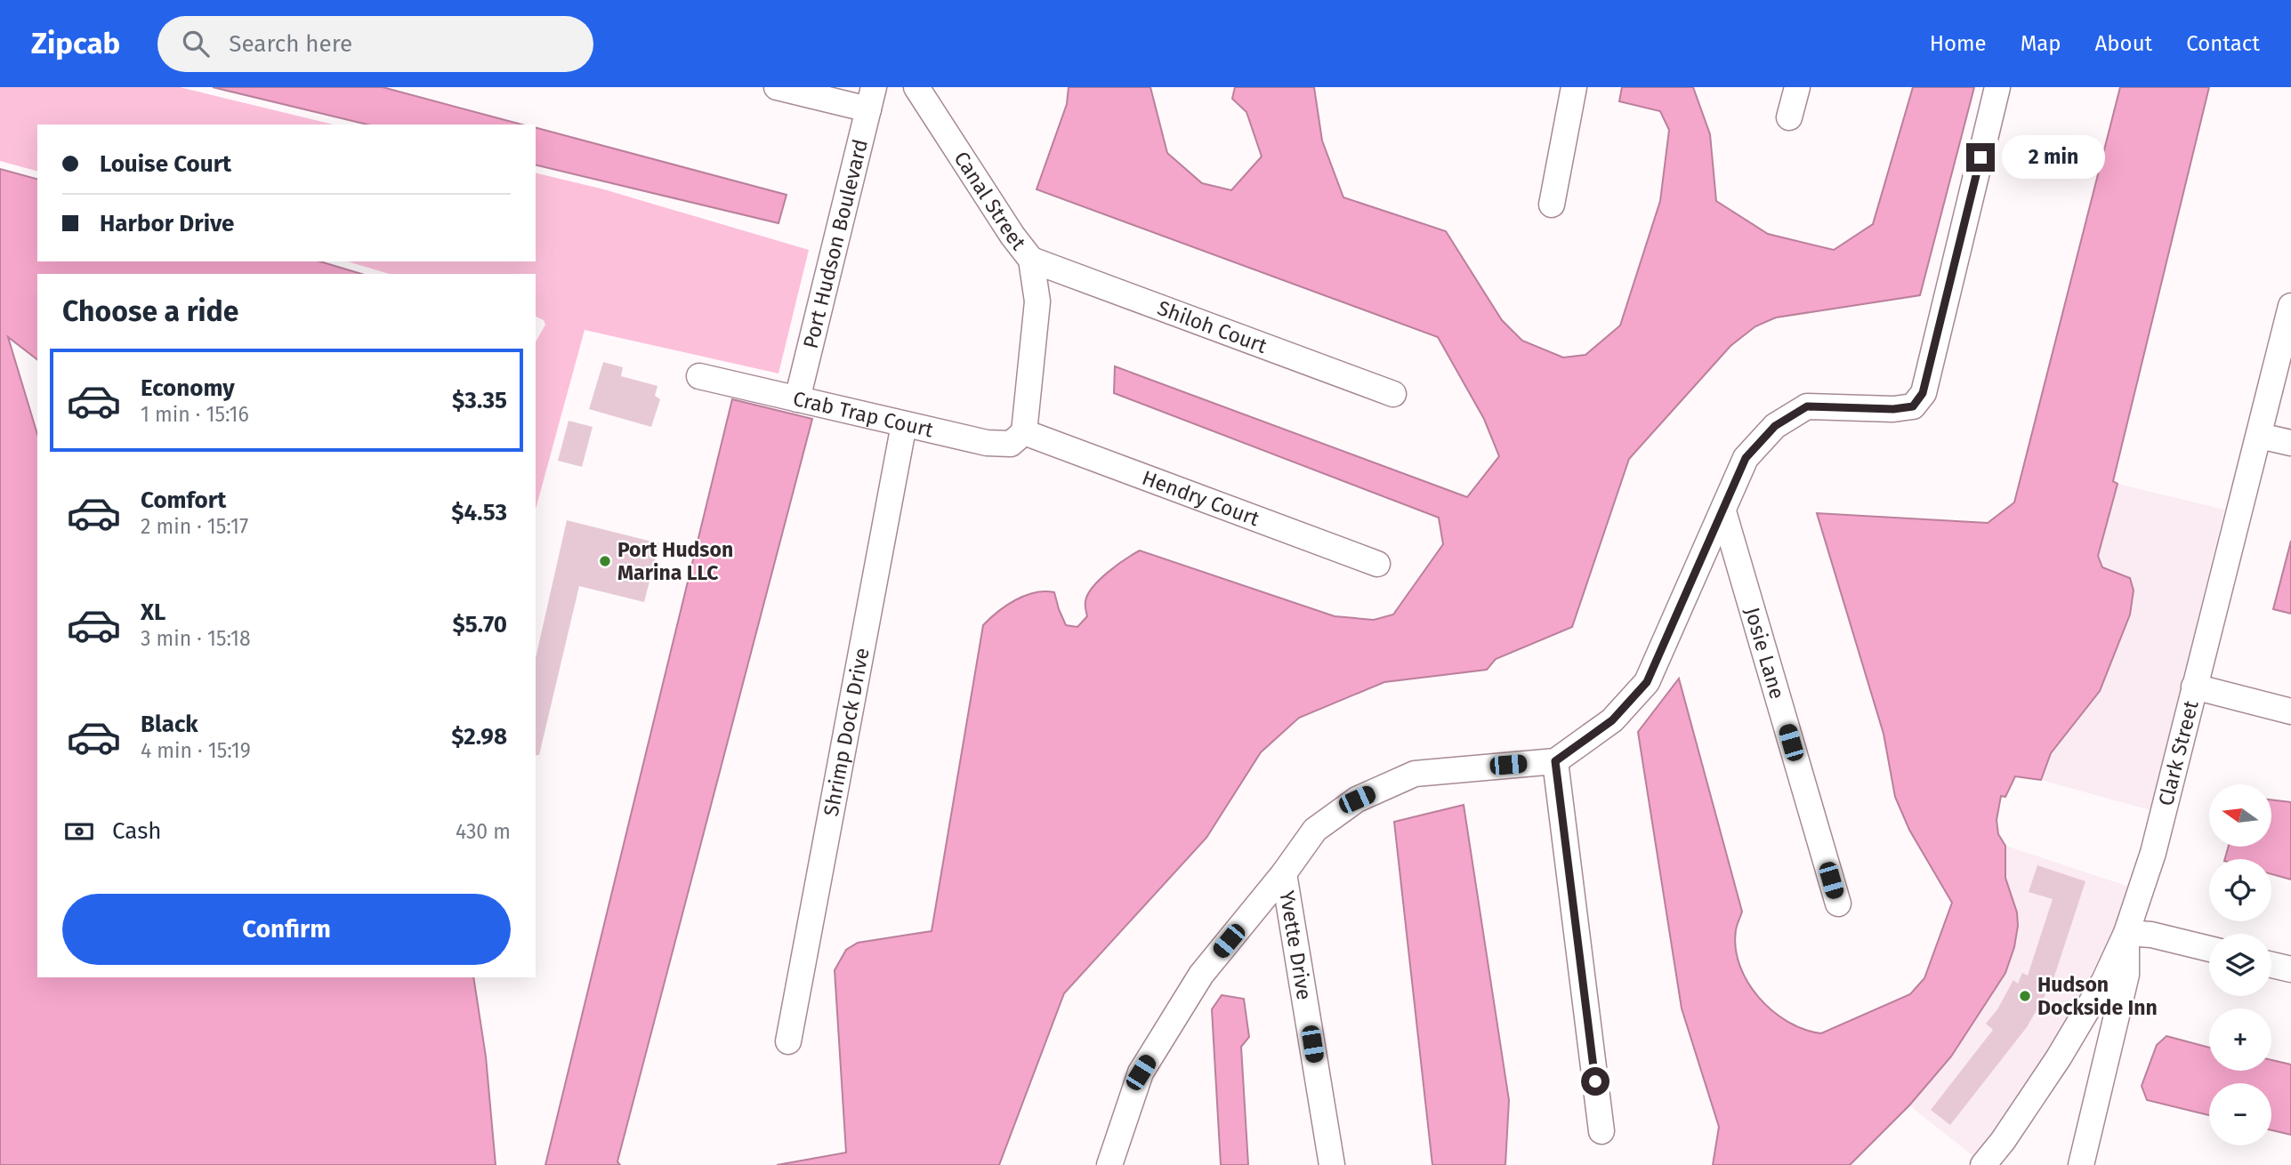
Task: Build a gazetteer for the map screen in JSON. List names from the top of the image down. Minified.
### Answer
{"streets":{"street":["Canal Street","Port Hudson Boulevard","Shiloh Court","Crab Trap Court","Hendry Court","Josie Lane","Shrimp Dock Drive","Clark Street","Yvette Drive"]},"crossings":[["Canal Street","Shiloh Court"],["Canal Street","Crab Trap Court"],["Canal Street","Hendry Court"],["Port Hudson Boulevard","Crab Trap Court"],["Crab Trap Court","Hendry Court"],["Crab Trap Court","Shrimp Dock Drive"]],"places":["Port Hudson Marina LLC","Hudson Dockside Inn"],"north":"left","page":{"header":"Zipcab","search":"Search here","nav":["Home","Map","About","Contact"],"banner":["Louise Court","Harbor Drive"],"bubble":"2 min","heading":"Choose a ride","list":[{"name":"Economy","note":"1 min · 15:16","value":"$3.35"},{"name":"Comfort","note":"2 min · 15:17","value":"$4.53"},{"name":"XL","note":"3 min · 15:18","value":"$5.70"},{"name":"Black","note":"4 min · 15:19","value":"$2.98"}],"map_buttons":["+","−"],"pay":["Cash","430 m"],"buttons":"Confirm"}}
